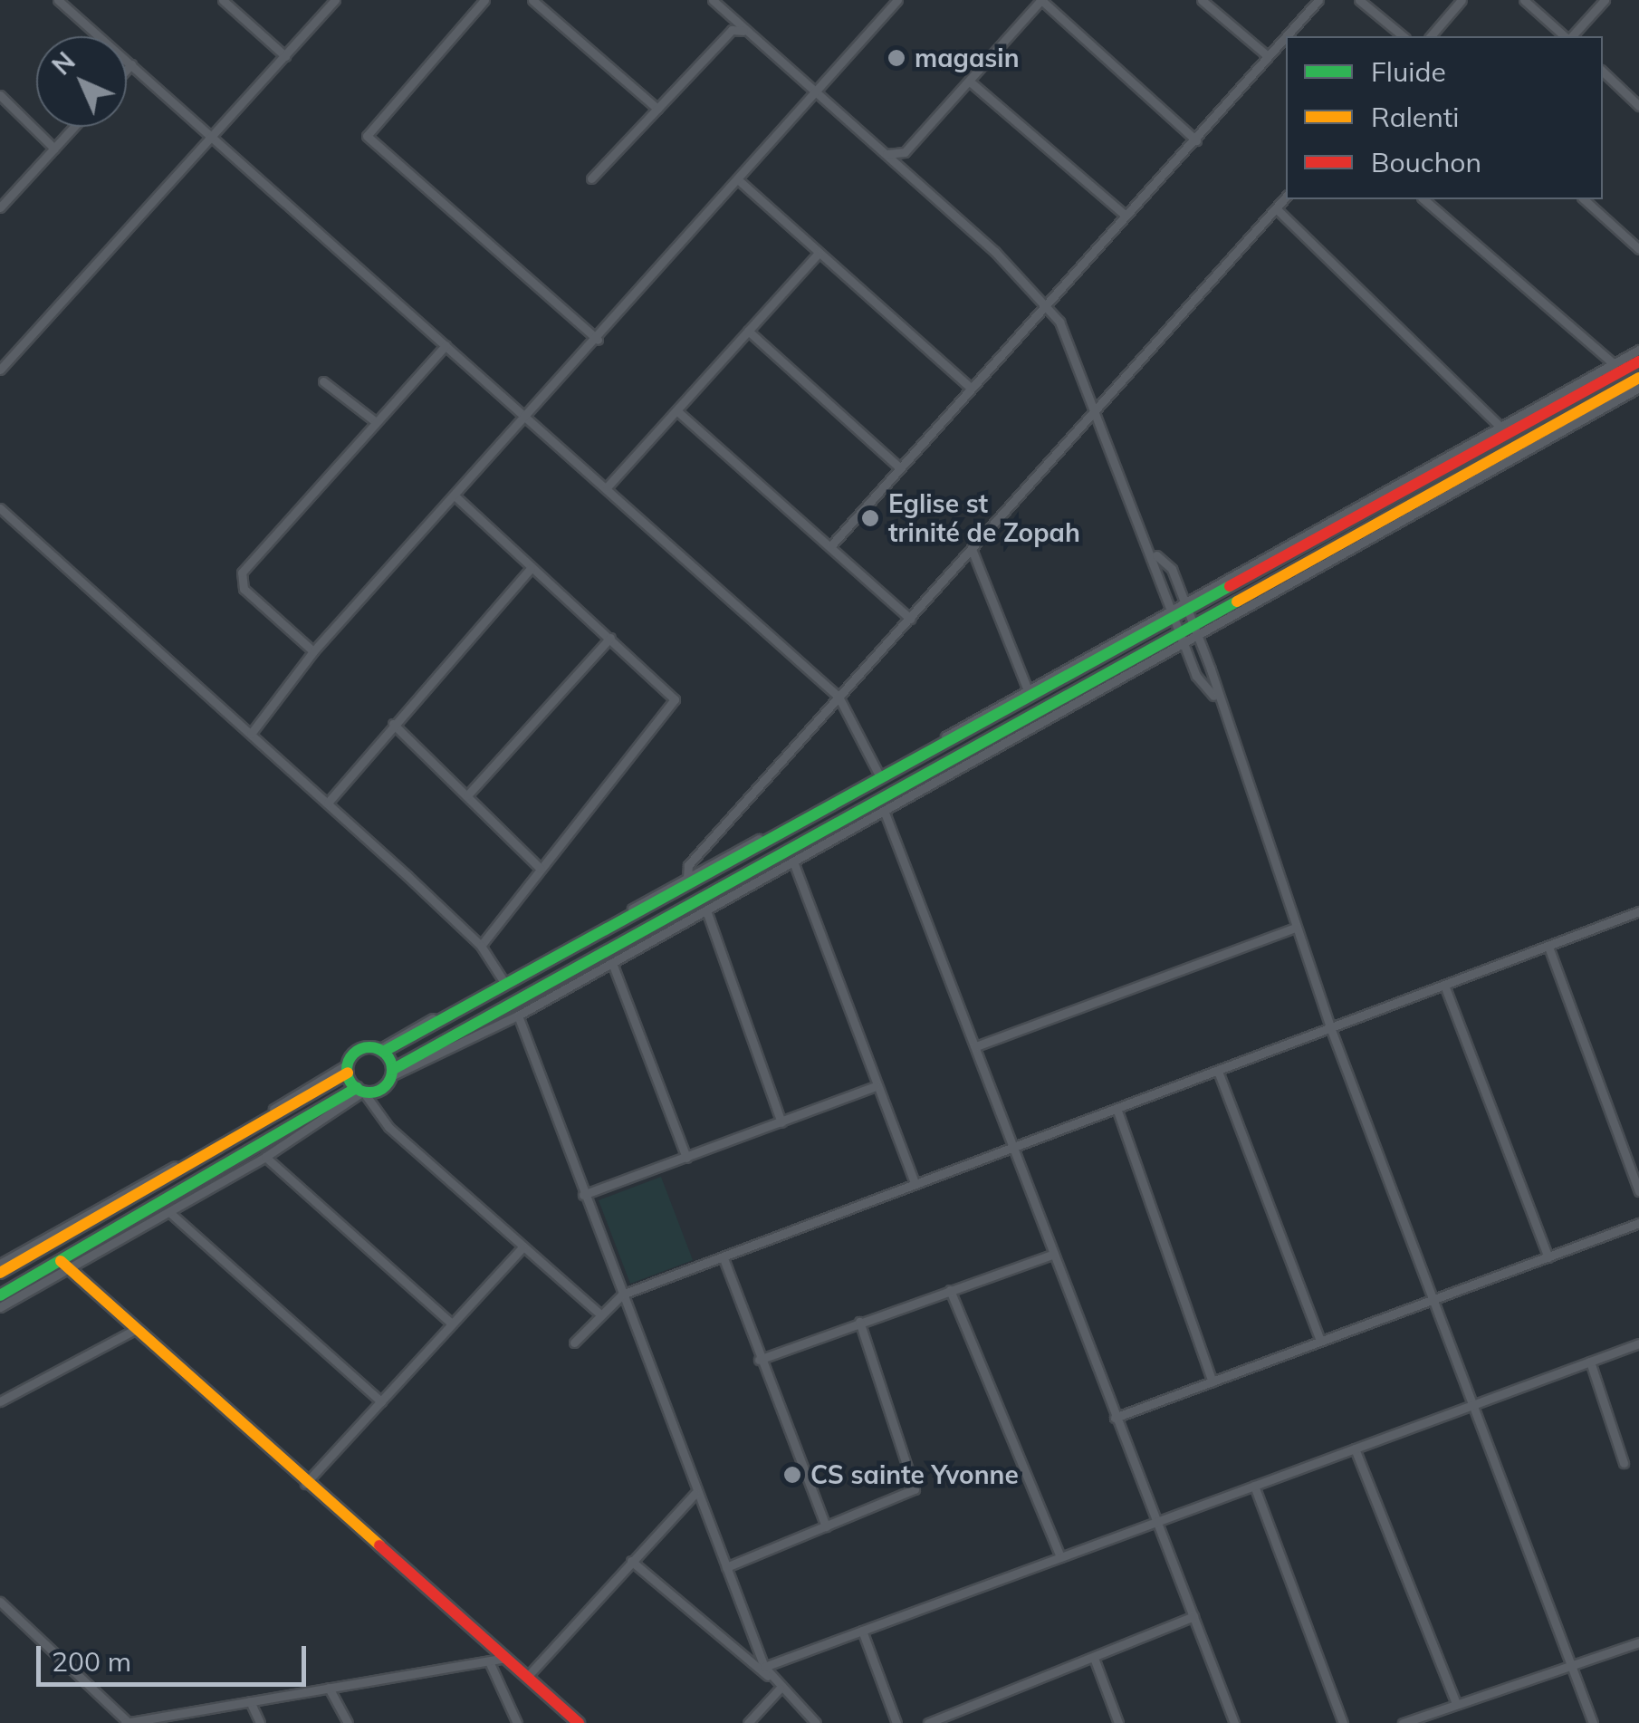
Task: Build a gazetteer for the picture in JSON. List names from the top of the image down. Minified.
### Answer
{"places":["magasin","Eglise st trinité de Zopah","CS sainte Yvonne"],"legend":["Fluide","Ralenti","Bouchon"],"scale_bar":"200 m","north":"top left"}
